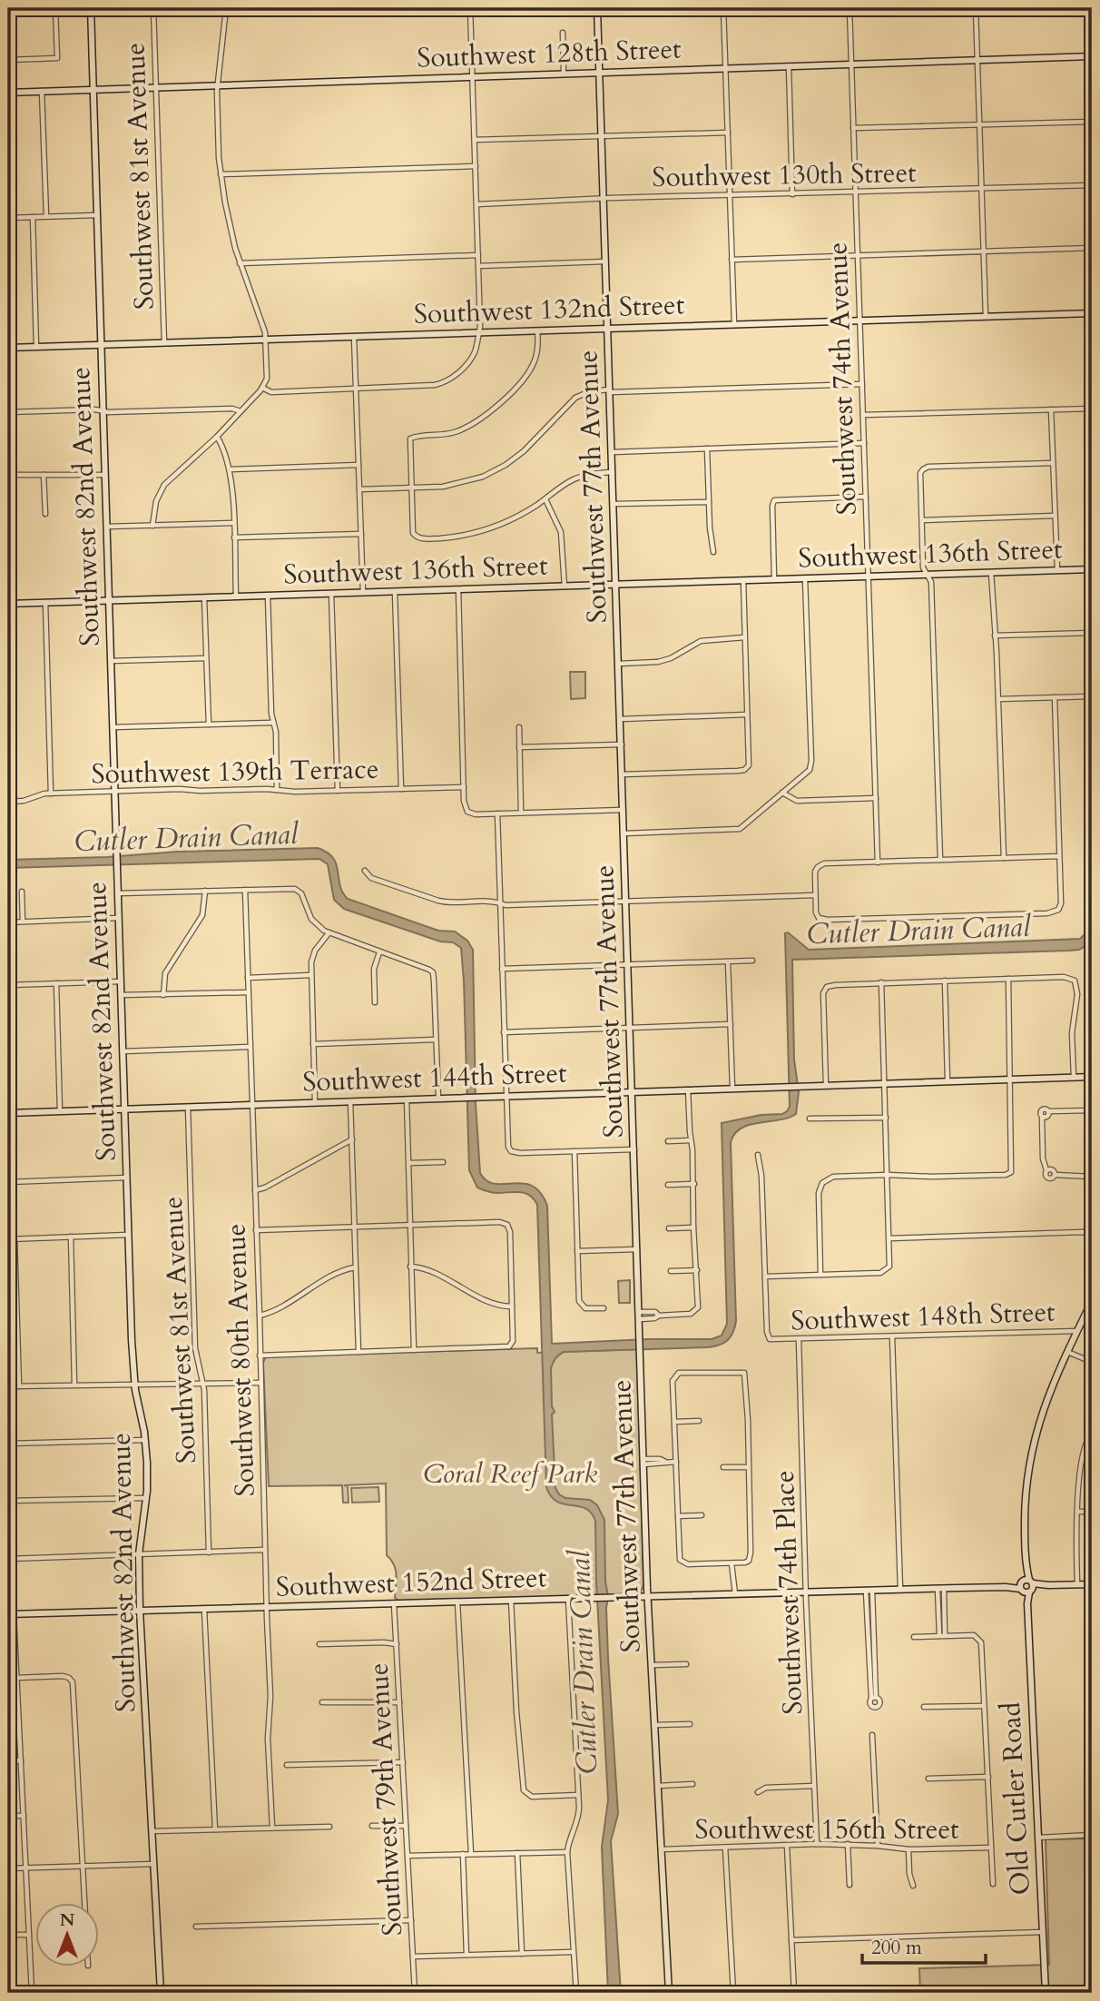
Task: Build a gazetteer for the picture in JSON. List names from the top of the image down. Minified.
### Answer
{"streets":{"street":["Southwest 128th Street","Southwest 130th Street","Southwest 81st Avenue","Southwest 132nd Street","Southwest 74th Avenue","Southwest 77th Avenue","Southwest 82nd Avenue","Southwest 136th Street","Southwest 139th Terrace","Southwest 144th Street","Southwest 148th Street","Southwest 80th Avenue","Southwest 152nd Street","Southwest 74th Place","Old Cutler Road","Southwest 79th Avenue","Southwest 156th Street"]},"crossings":[["Southwest 128th Street","Southwest 81st Avenue"],["Southwest 128th Street","Southwest 74th Avenue"],["Southwest 128th Street","Southwest 77th Avenue"],["Southwest 128th Street","Southwest 82nd Avenue"],["Southwest 130th Street","Southwest 74th Avenue"],["Southwest 130th Street","Southwest 77th Avenue"],["Southwest 81st Avenue","Southwest 132nd Street"],["Southwest 81st Avenue","Southwest 144th Street"],["Southwest 132nd Street","Southwest 74th Avenue"],["Southwest 132nd Street","Southwest 77th Avenue"],["Southwest 132nd Street","Southwest 82nd Avenue"],["Southwest 74th Avenue","Southwest 136th Street"],["Southwest 77th Avenue","Southwest 136th Street"],["Southwest 77th Avenue","Southwest 144th Street"],["Southwest 77th Avenue","Southwest 152nd Street"],["Southwest 77th Avenue","Southwest 156th Street"],["Southwest 82nd Avenue","Southwest 136th Street"],["Southwest 82nd Avenue","Southwest 139th Terrace"],["Southwest 82nd Avenue","Southwest 144th Street"],["Southwest 82nd Avenue","Southwest 152nd Street"],["Southwest 144th Street","Southwest 80th Avenue"],["Southwest 148th Street","Southwest 74th Place"],["Southwest 148th Street","Old Cutler Road"],["Southwest 80th Avenue","Southwest 152nd Street"],["Southwest 152nd Street","Southwest 74th Place"],["Southwest 152nd Street","Old Cutler Road"],["Southwest 152nd Street","Southwest 79th Avenue"],["Southwest 74th Place","Southwest 156th Street"]],"water":["Cutler Drain Canal"],"parks":["Coral Reef Park"],"scale_bar":"200 m","north":"top"}
